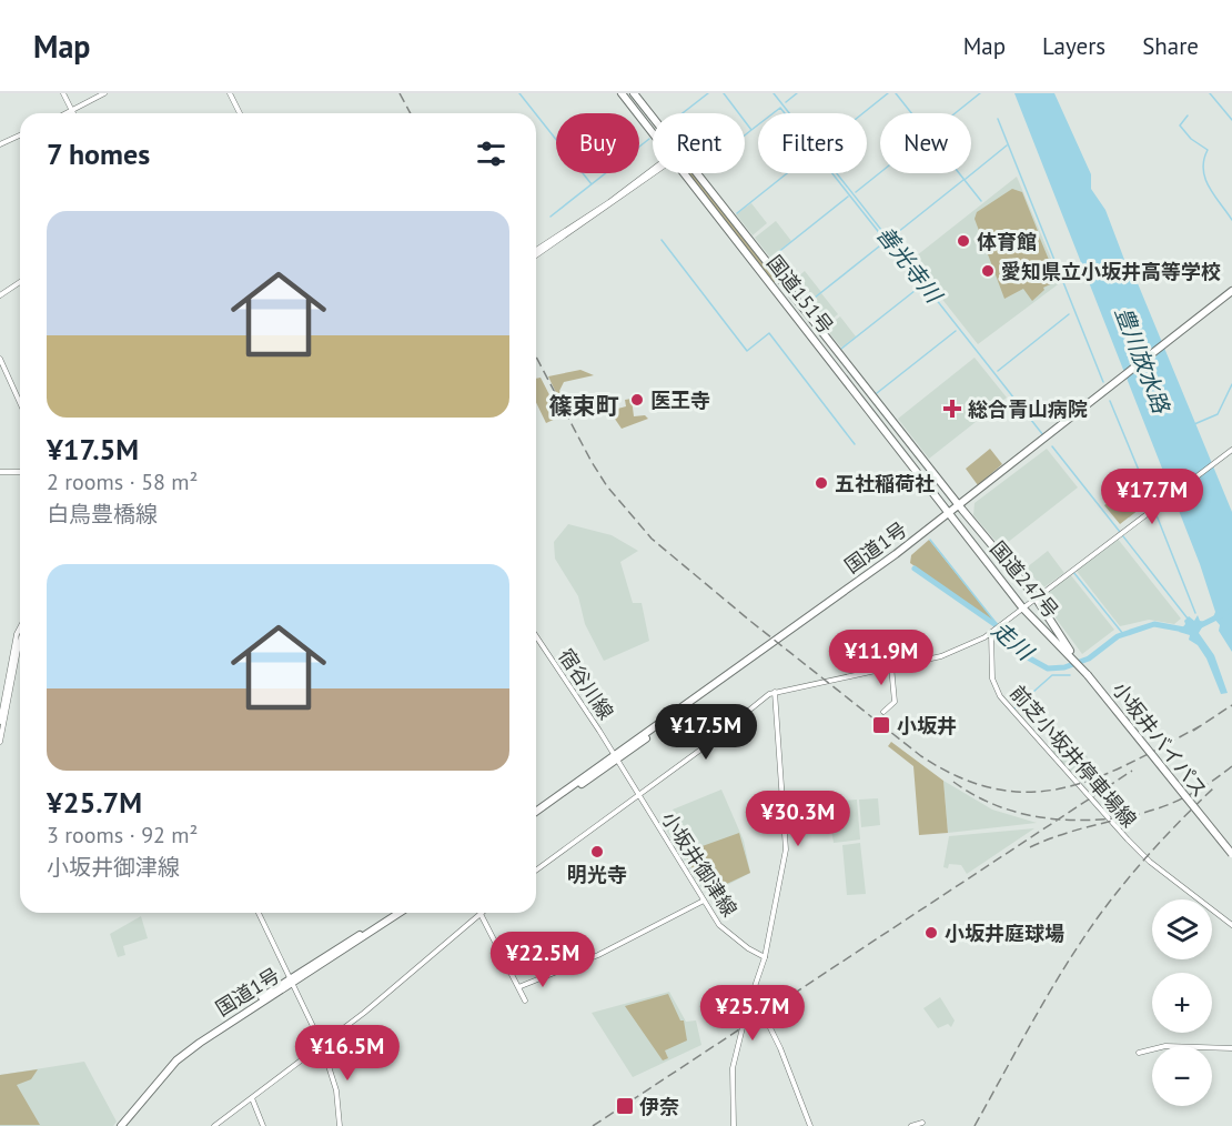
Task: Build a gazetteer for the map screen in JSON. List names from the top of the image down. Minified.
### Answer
{"streets":{"highway":["国道151号","国道1号","国道247号","小坂井バイパス"],"main road":["宿谷川線","前芝小坂井停車場線","小坂井御津線"]},"crossings":[["国道151号","国道1号"],["国道151号","国道247号"],["国道1号","国道247号"],["国道1号","宿谷川線"],["国道1号","小坂井御津線"],["国道247号","小坂井バイパス"],["宿谷川線","小坂井御津線"]],"districts":["篠束町"],"water":["善光寺川","豊川放水路","走川"],"places":{"other":["体育館","愛知県立小坂井高等学校","医王寺","五社稲荷社","明光寺","小坂井庭球場"],"health":["総合青山病院"],"transit":["小坂井","伊奈"]},"page":{"header":"Map","nav":["Map","Layers","Share"],"chip":["Buy","Rent","Filters","New"],"heading":"7 homes","list":[{"name":"¥17.5M","note":"2 rooms · 58 m² · 白鳥豊橋線"},{"name":"¥25.7M","note":"3 rooms · 92 m² · 小坂井御津線"}],"price":["¥17.7M","¥11.9M","¥17.5M","¥30.3M","¥22.5M","¥25.7M","¥16.5M"],"map_buttons":["+","−"]}}
